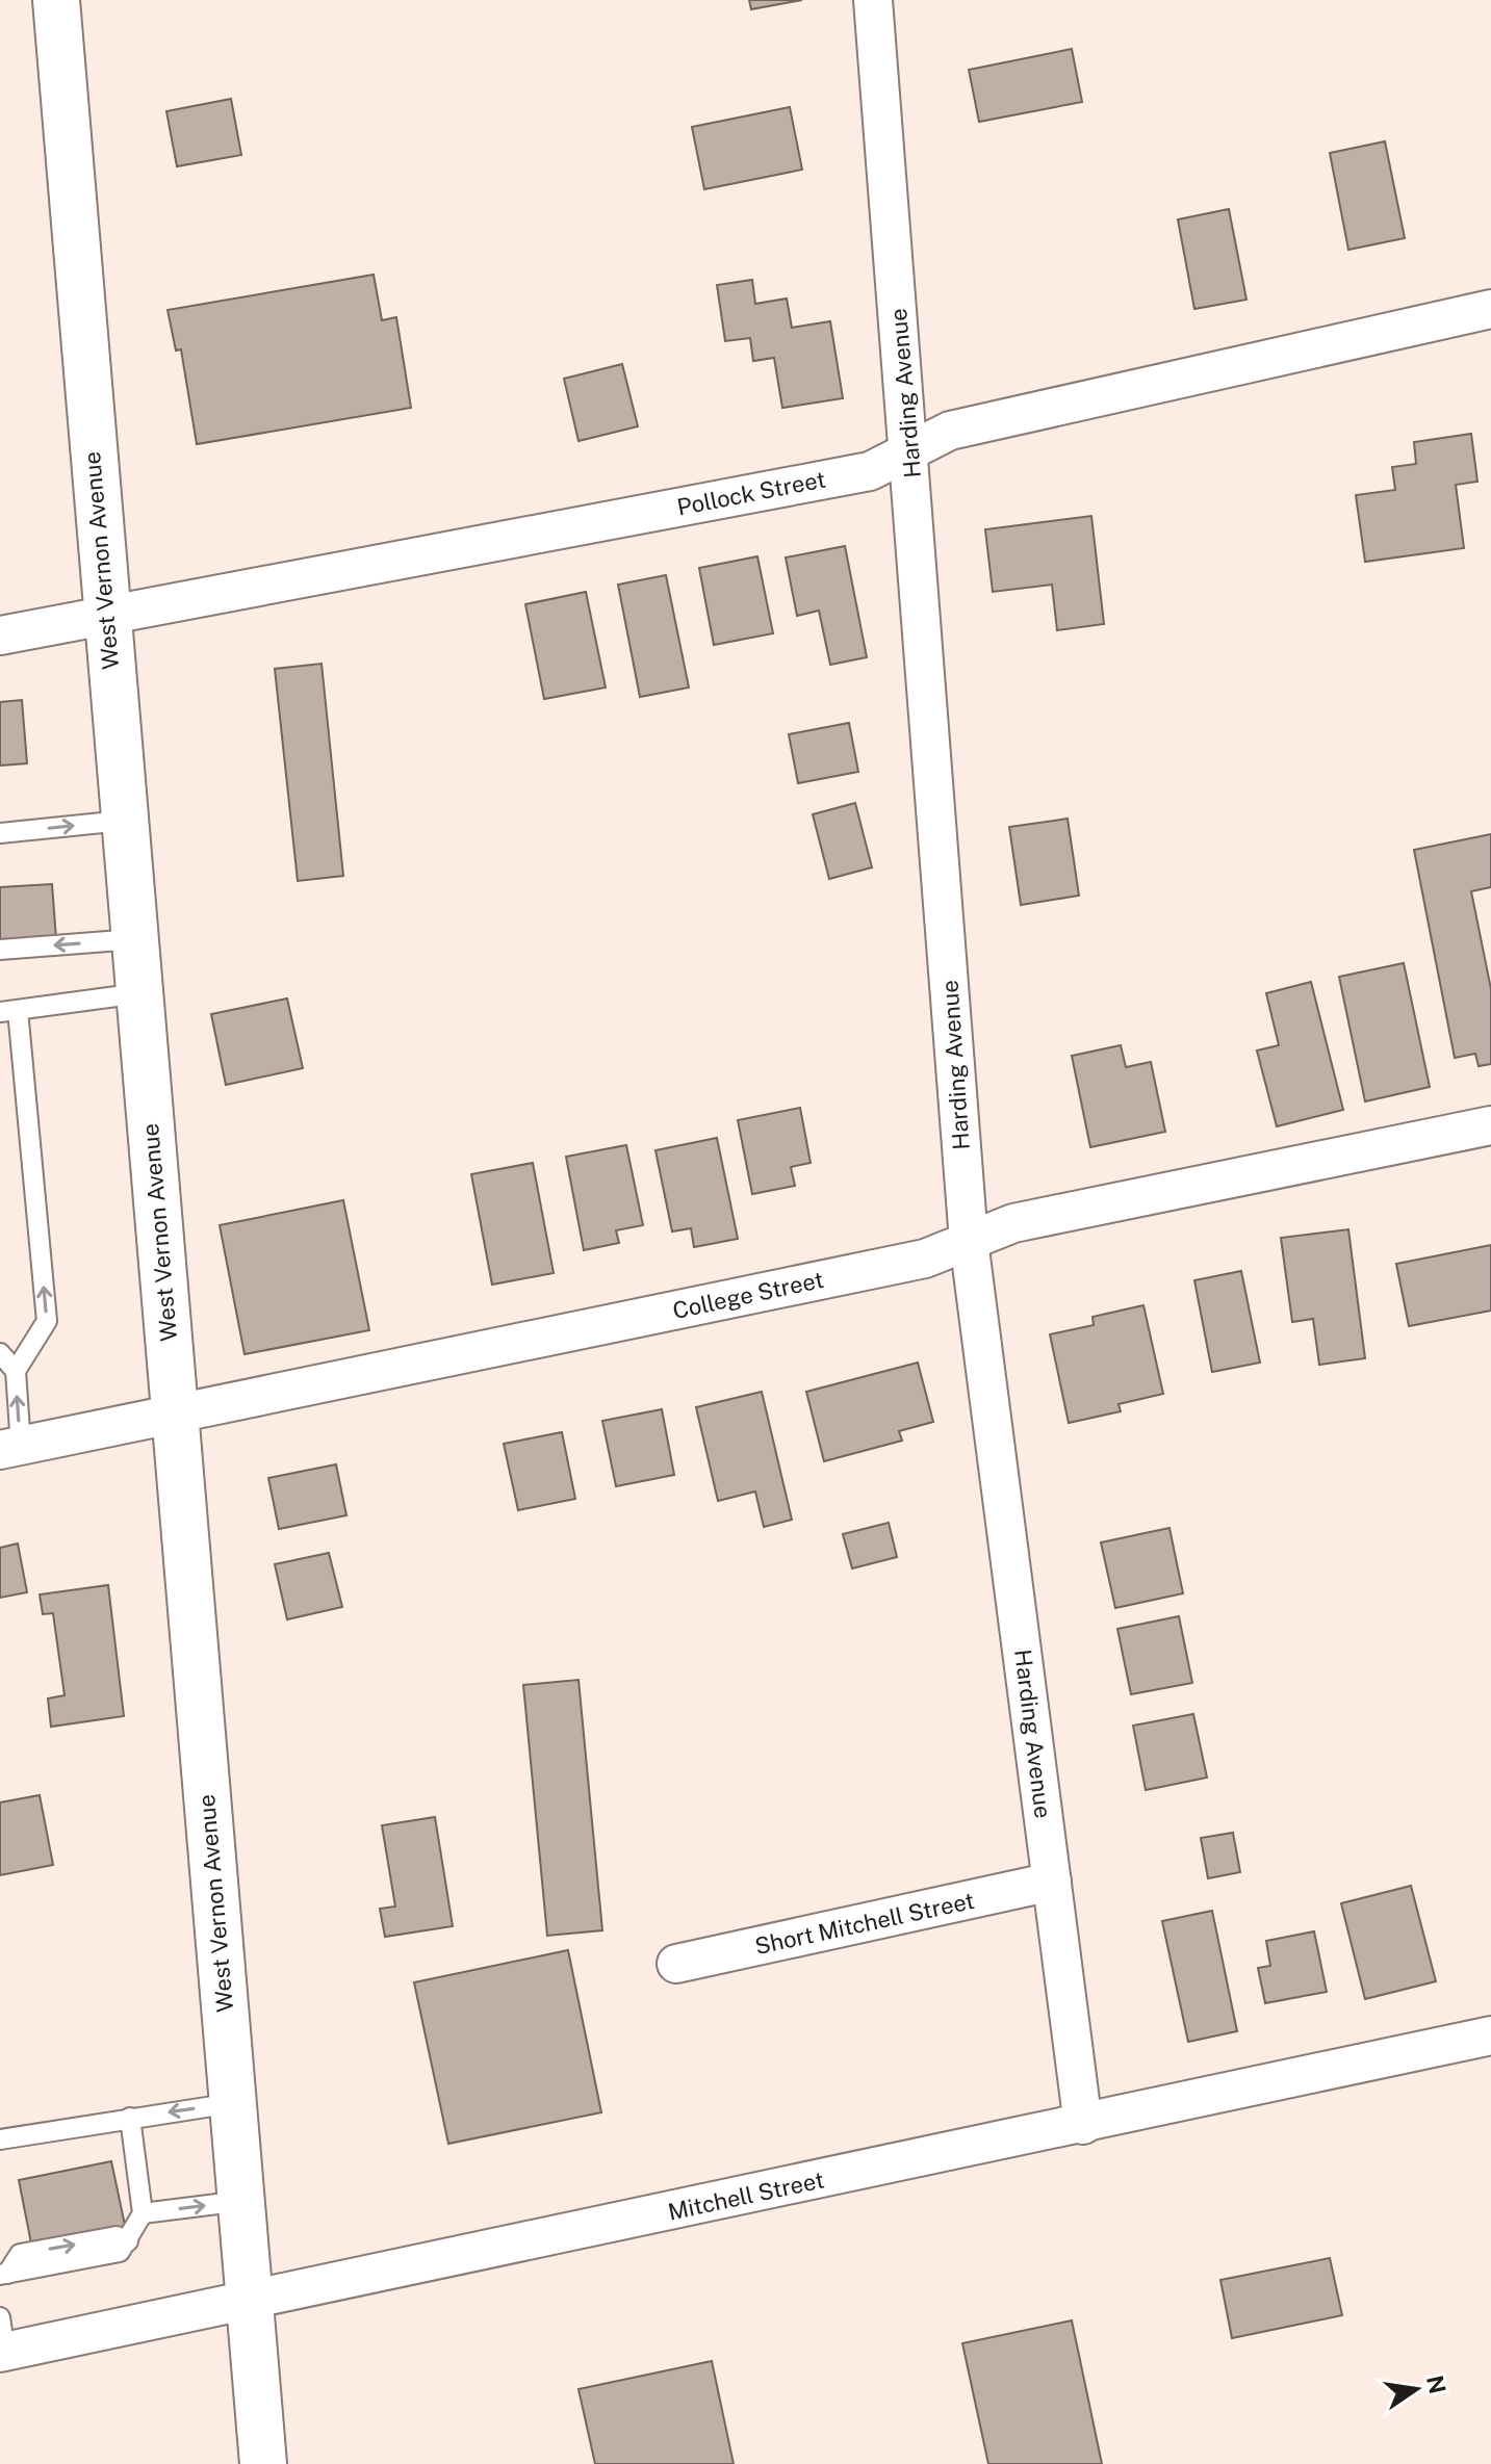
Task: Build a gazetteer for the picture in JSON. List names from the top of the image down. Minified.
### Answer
{"streets":{"main road":["West Vernon Avenue"],"street":["Harding Avenue","Pollock Street","College Street","Short Mitchell Street","Mitchell Street"]},"crossings":[["Harding Avenue","Pollock Street"],["Harding Avenue","College Street"],["Harding Avenue","Short Mitchell Street"],["Harding Avenue","Mitchell Street"],["Pollock Street","West Vernon Avenue"],["West Vernon Avenue","College Street"],["West Vernon Avenue","Mitchell Street"]],"north":"right"}
